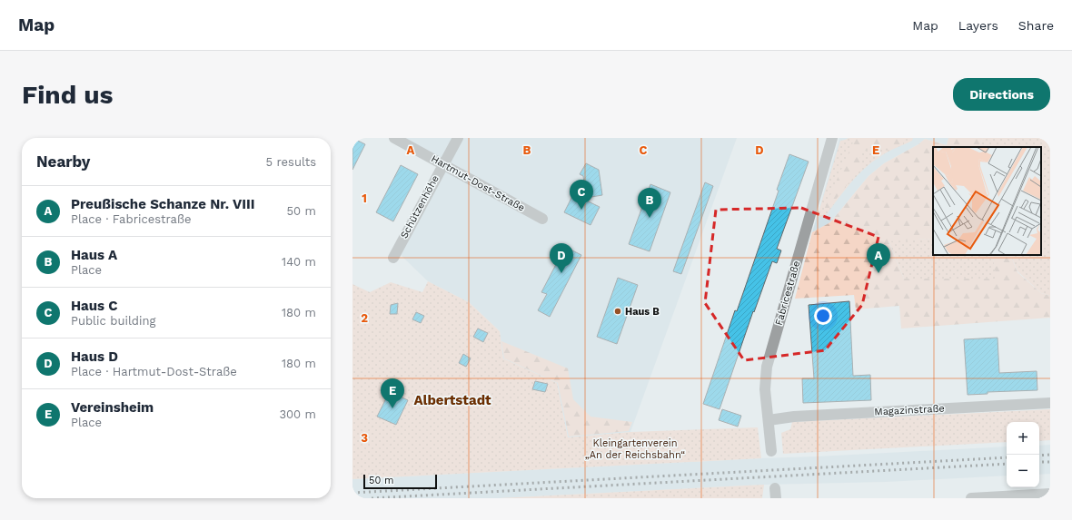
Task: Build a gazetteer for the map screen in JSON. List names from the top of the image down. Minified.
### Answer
{"streets":{"street":["Hartmut-Dost-Straße","Schützenhöhe","Fabricestraße","Magazinstraße"]},"crossings":[["Hartmut-Dost-Straße","Schützenhöhe"],["Fabricestraße","Magazinstraße"]],"districts":["Albertstadt"],"parks":["Kleingartenverein „An der Reichsbahn“"],"places":["Haus B"],"scale_bar":"50 m","page":{"header":"Map","nav":["Map","Layers","Share"],"buttons":"Directions","title":"Find us","heading":["Nearby","5 results"],"pins":["C","B","A","D","E"],"list":[{"mark":"A","name":"Preußische Schanze Nr. VIII","note":"Place · Fabricestraße","value":"50 m"},{"mark":"B","name":"Haus A","note":"Place","value":"140 m"},{"mark":"C","name":"Haus C","note":"Public building","value":"180 m"},{"mark":"D","name":"Haus D","note":"Place · Hartmut-Dost-Straße","value":"180 m"},{"mark":"E","name":"Vereinsheim","note":"Place","value":"300 m"}],"map_buttons":["+","−"],"scale":"50 m"},"grid":{"columns":["A","B","C","D","E"],"rows":["1","2","3"]}}
